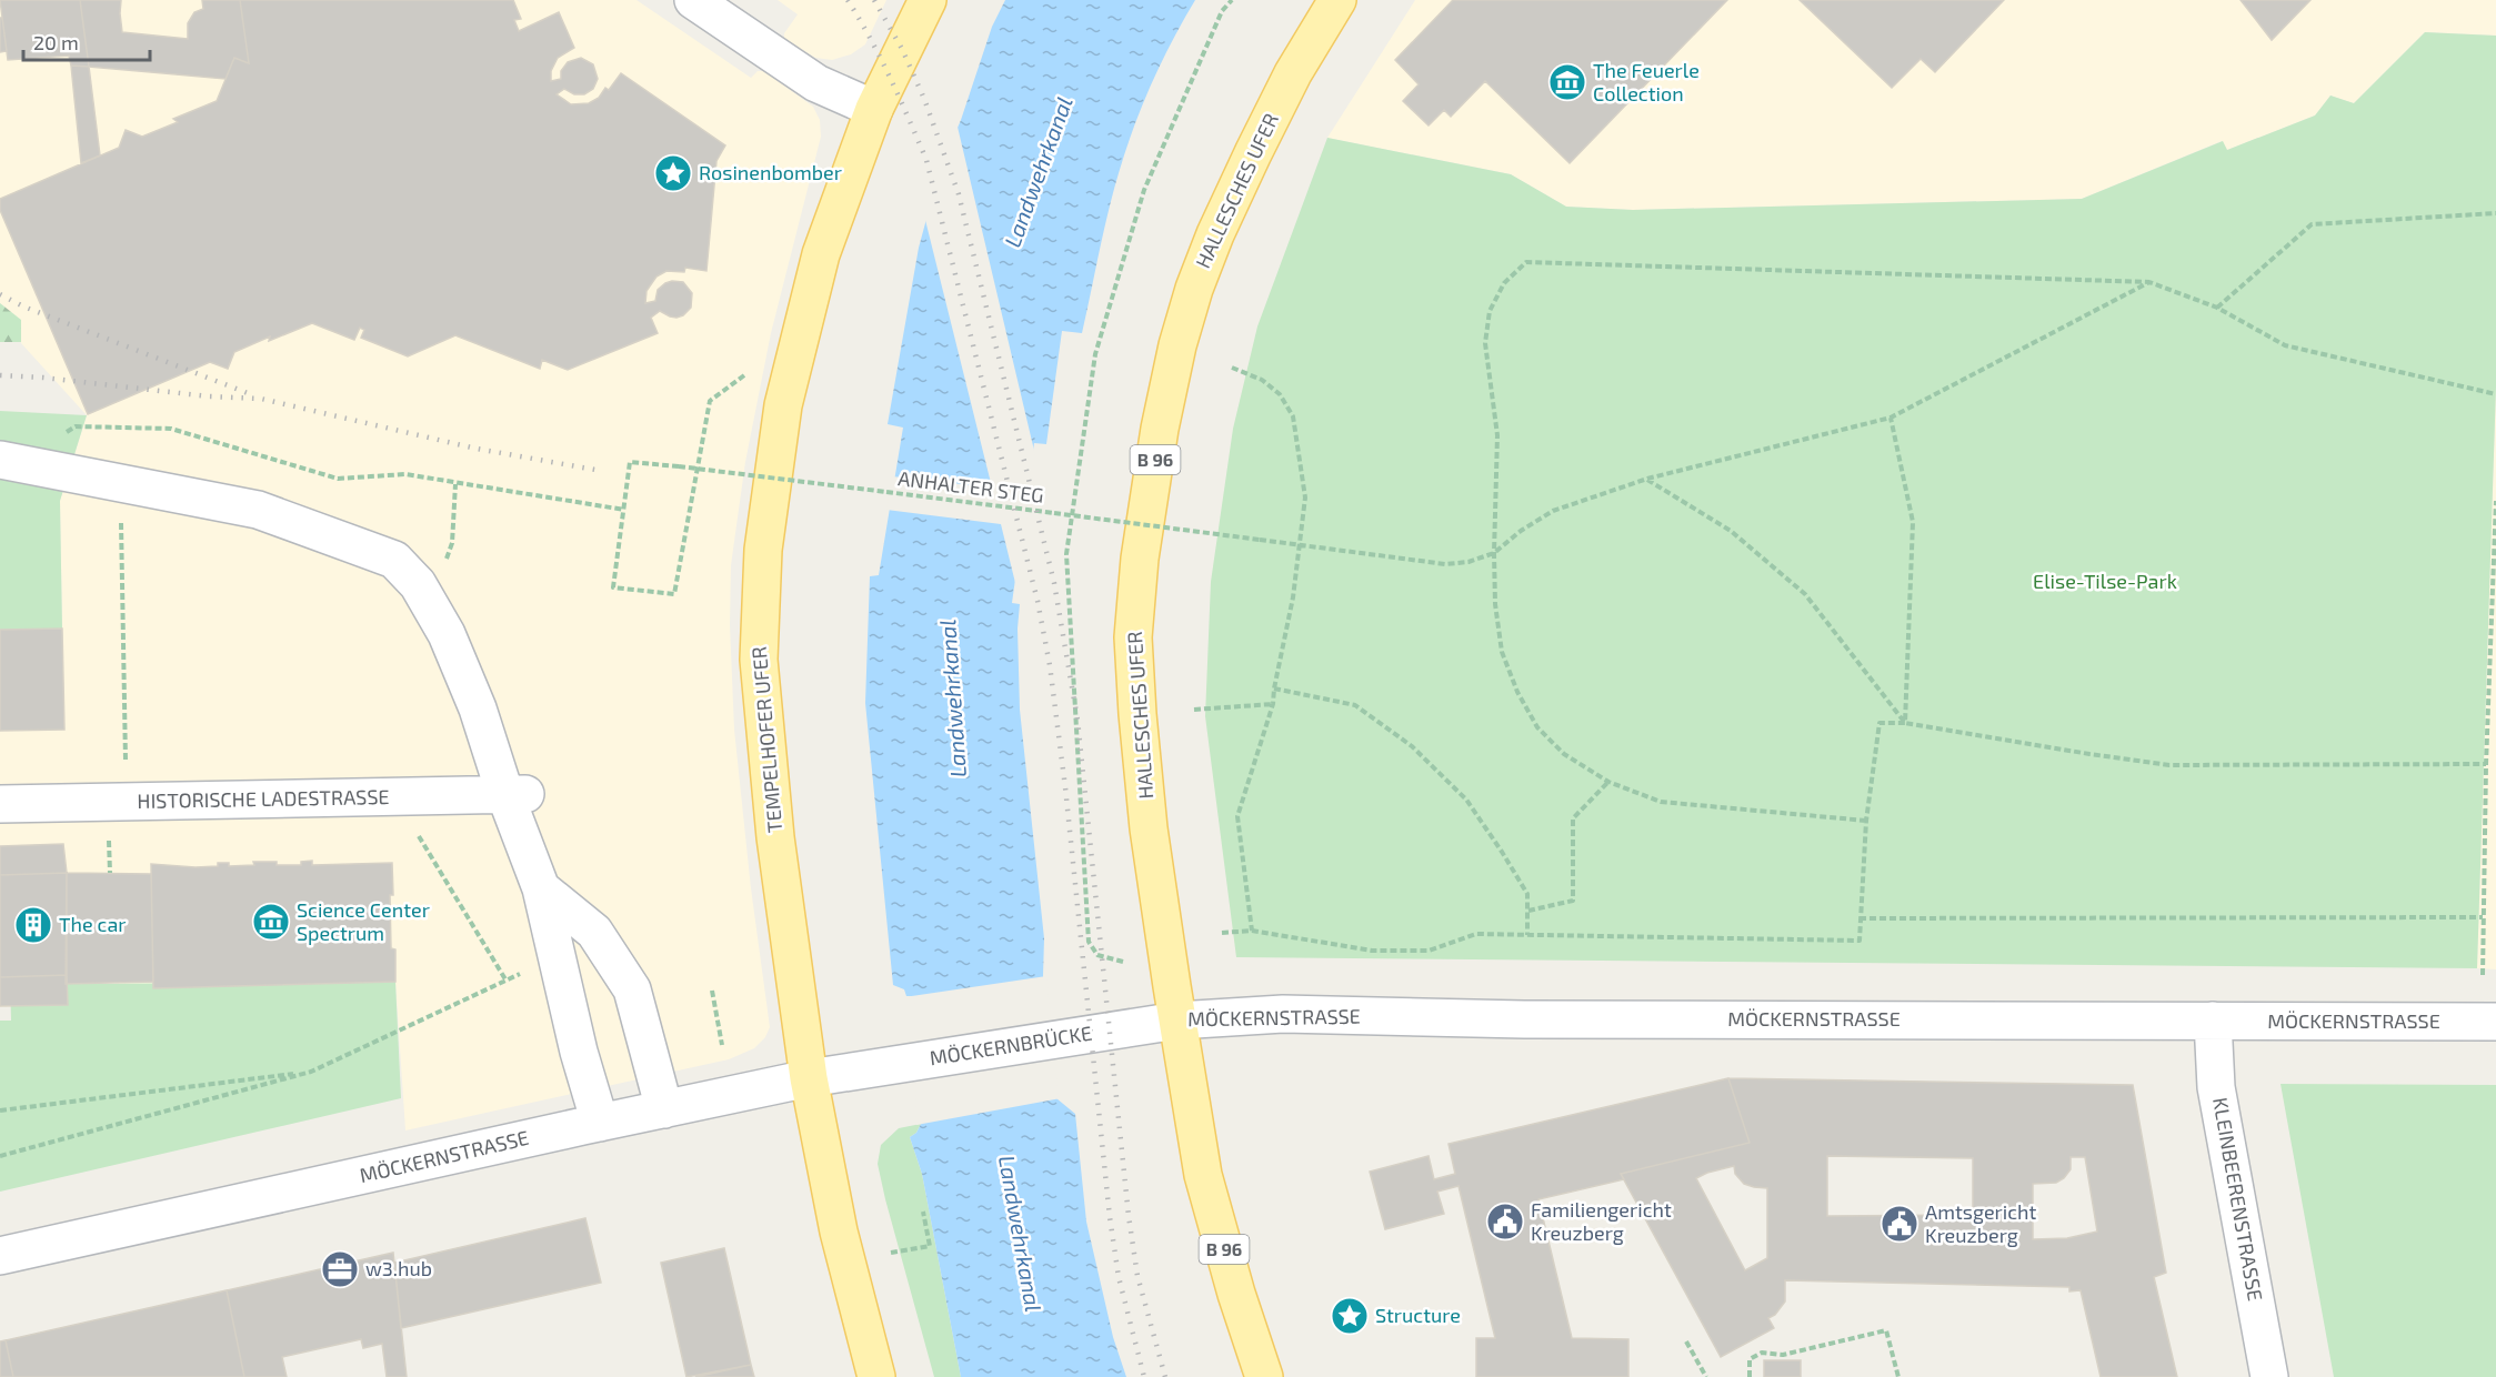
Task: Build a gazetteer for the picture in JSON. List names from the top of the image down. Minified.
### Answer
{"streets":{"main road":["HALLESCHES UFER","B 96","TEMPELHOFER UFER"],"street":["HISTORISCHE LADESTRASSE","MÖCKERNSTRASSE","MÖCKERNBRÜCKE","KLEINBEERENSTRASSE"],"path":["ANHALTER STEG"]},"crossings":[["HALLESCHES UFER","MÖCKERNSTRASSE"],["TEMPELHOFER UFER","MÖCKERNSTRASSE"],["MÖCKERNSTRASSE","MÖCKERNBRÜCKE"],["MÖCKERNSTRASSE","KLEINBEERENSTRASSE"]],"water":["Landwehrkanal"],"parks":["Elise-Tilse-Park"],"places":{"museum":["The Feuerle Collection","Science Center Spectrum"],"place":["Rosinenbomber","Structure"],"building":["The car"],"public building":["Familiengericht Kreuzberg","Amtsgericht Kreuzberg"],"office":["w3.hub"]},"scale_bar":"20 m"}
